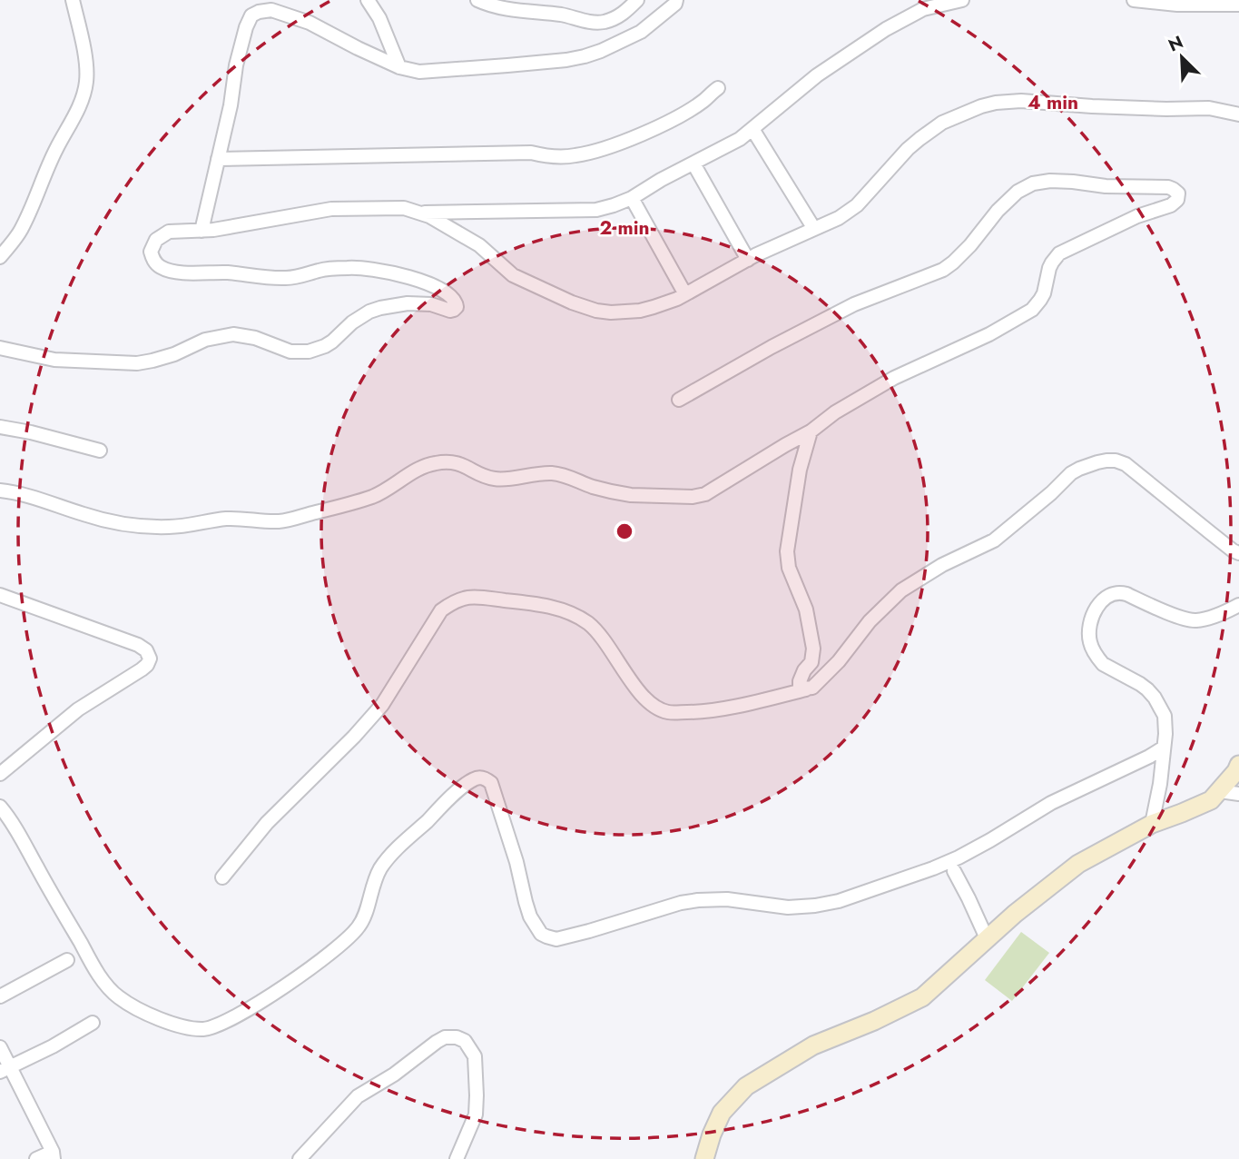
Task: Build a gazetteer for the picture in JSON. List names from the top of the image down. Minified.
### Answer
{"north":"top left","rings":["4 min","2 min"]}
